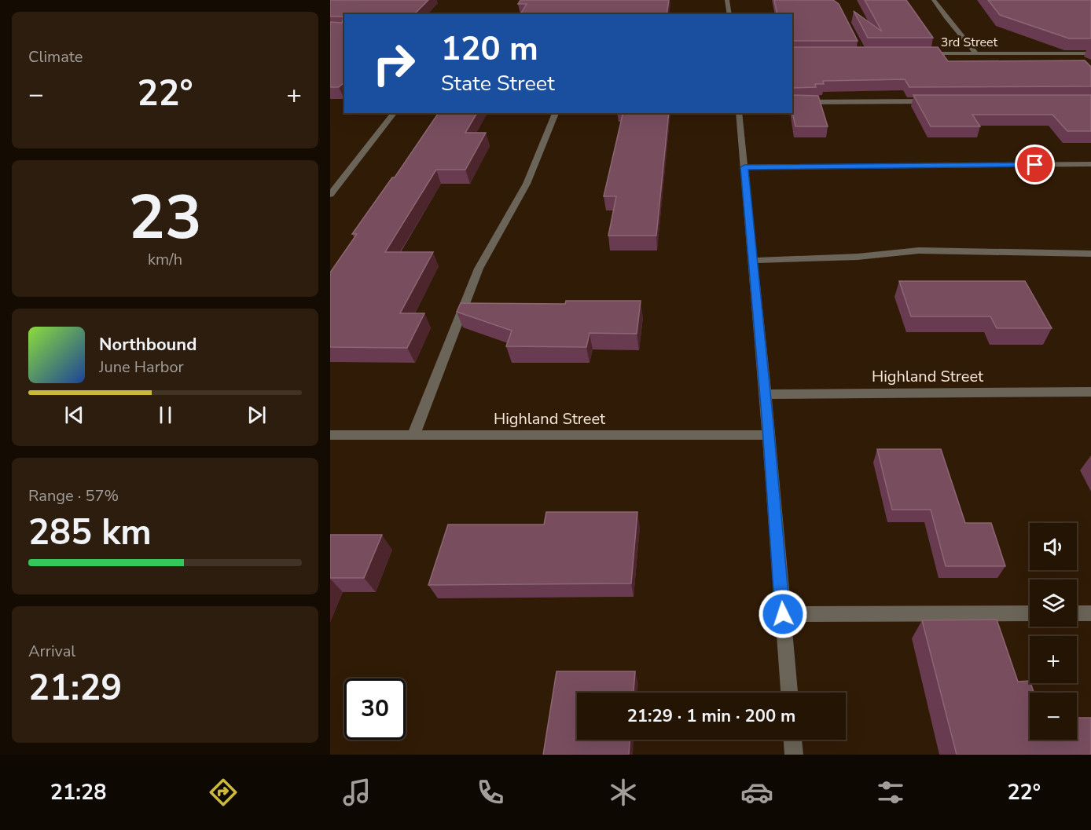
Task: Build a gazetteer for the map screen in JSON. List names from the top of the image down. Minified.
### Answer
{"streets":{"street":["3rd Street","Highland Street"]},"page":{"tile":["Climate",["23","km/h"],["Range · 57%","285 km"],["Arrival","21:29"]],"turn":["120 m","State Street"],"heat":["−","22°","+"],"song":["Northbound","June Harbor"],"map_buttons":["+","−"],"limit":"30","trip":"21:29 · 1 min · 200 m","tabs":["21:28","22°"]}}
